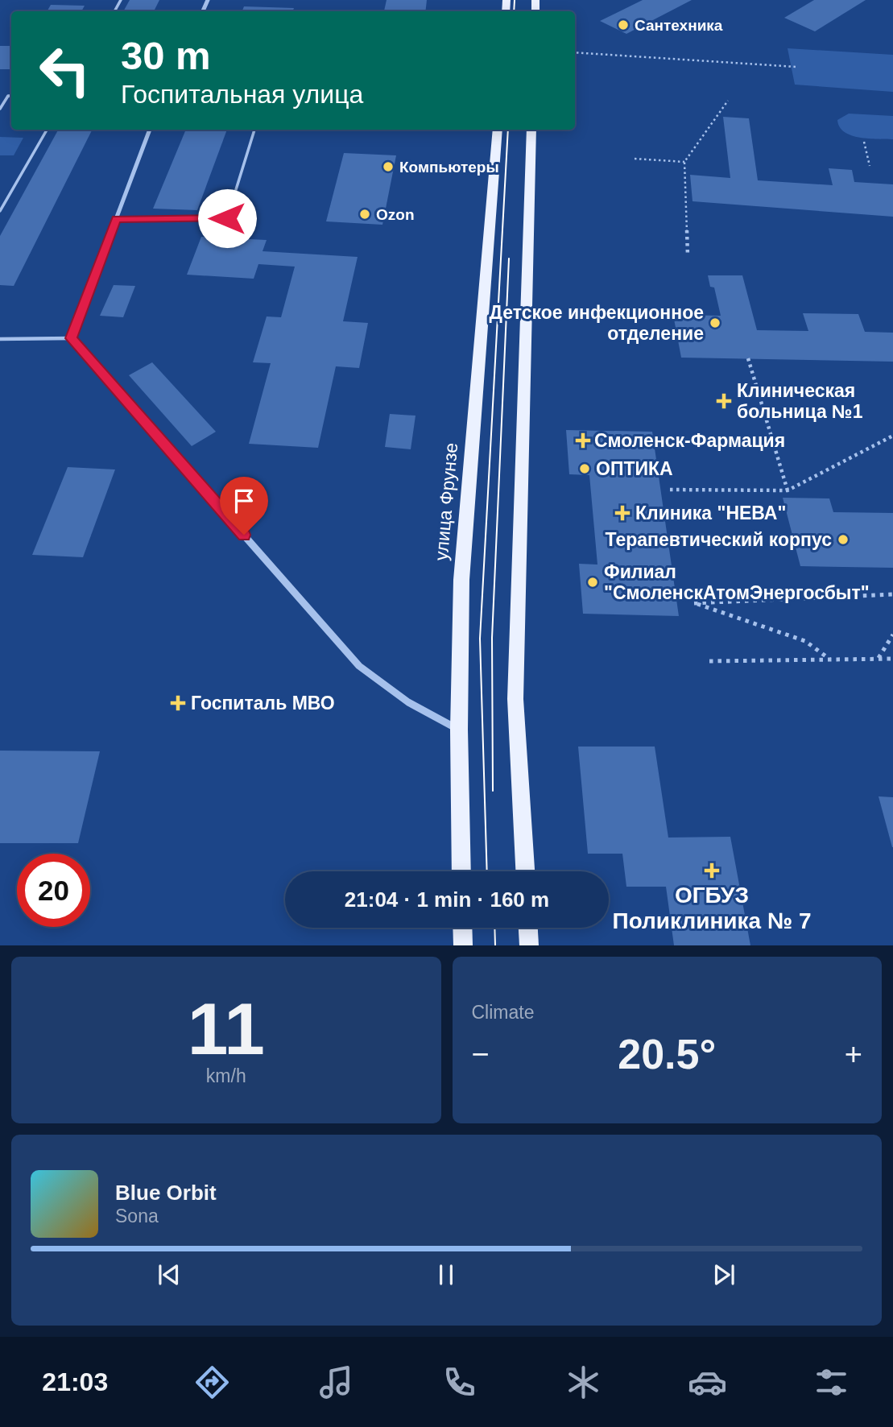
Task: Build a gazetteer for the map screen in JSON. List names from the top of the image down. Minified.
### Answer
{"streets":{"main road":["улица Фрунзе"]},"places":{"other":["Сантехника","Компьютеры","Ozon","Детское инфекционное отделение","ОПТИКА","Терапевтический корпус","Филиал \"СмоленскАтомЭнергосбыт\""],"health":["Клиническая больница №1","Смоленск-Фармация","Клиника \"НЕВА\"","Госпиталь МВО","ОГБУЗ Поликлиника № 7"]},"page":{"turn":["30 m","Госпитальная улица"],"limit":"20","trip":"21:04 · 1 min · 160 m","tile":[["11","km/h"],"Climate"],"heat":["−","20.5°","+"],"song":["Blue Orbit","Sona"],"tabs":"21:03"}}
